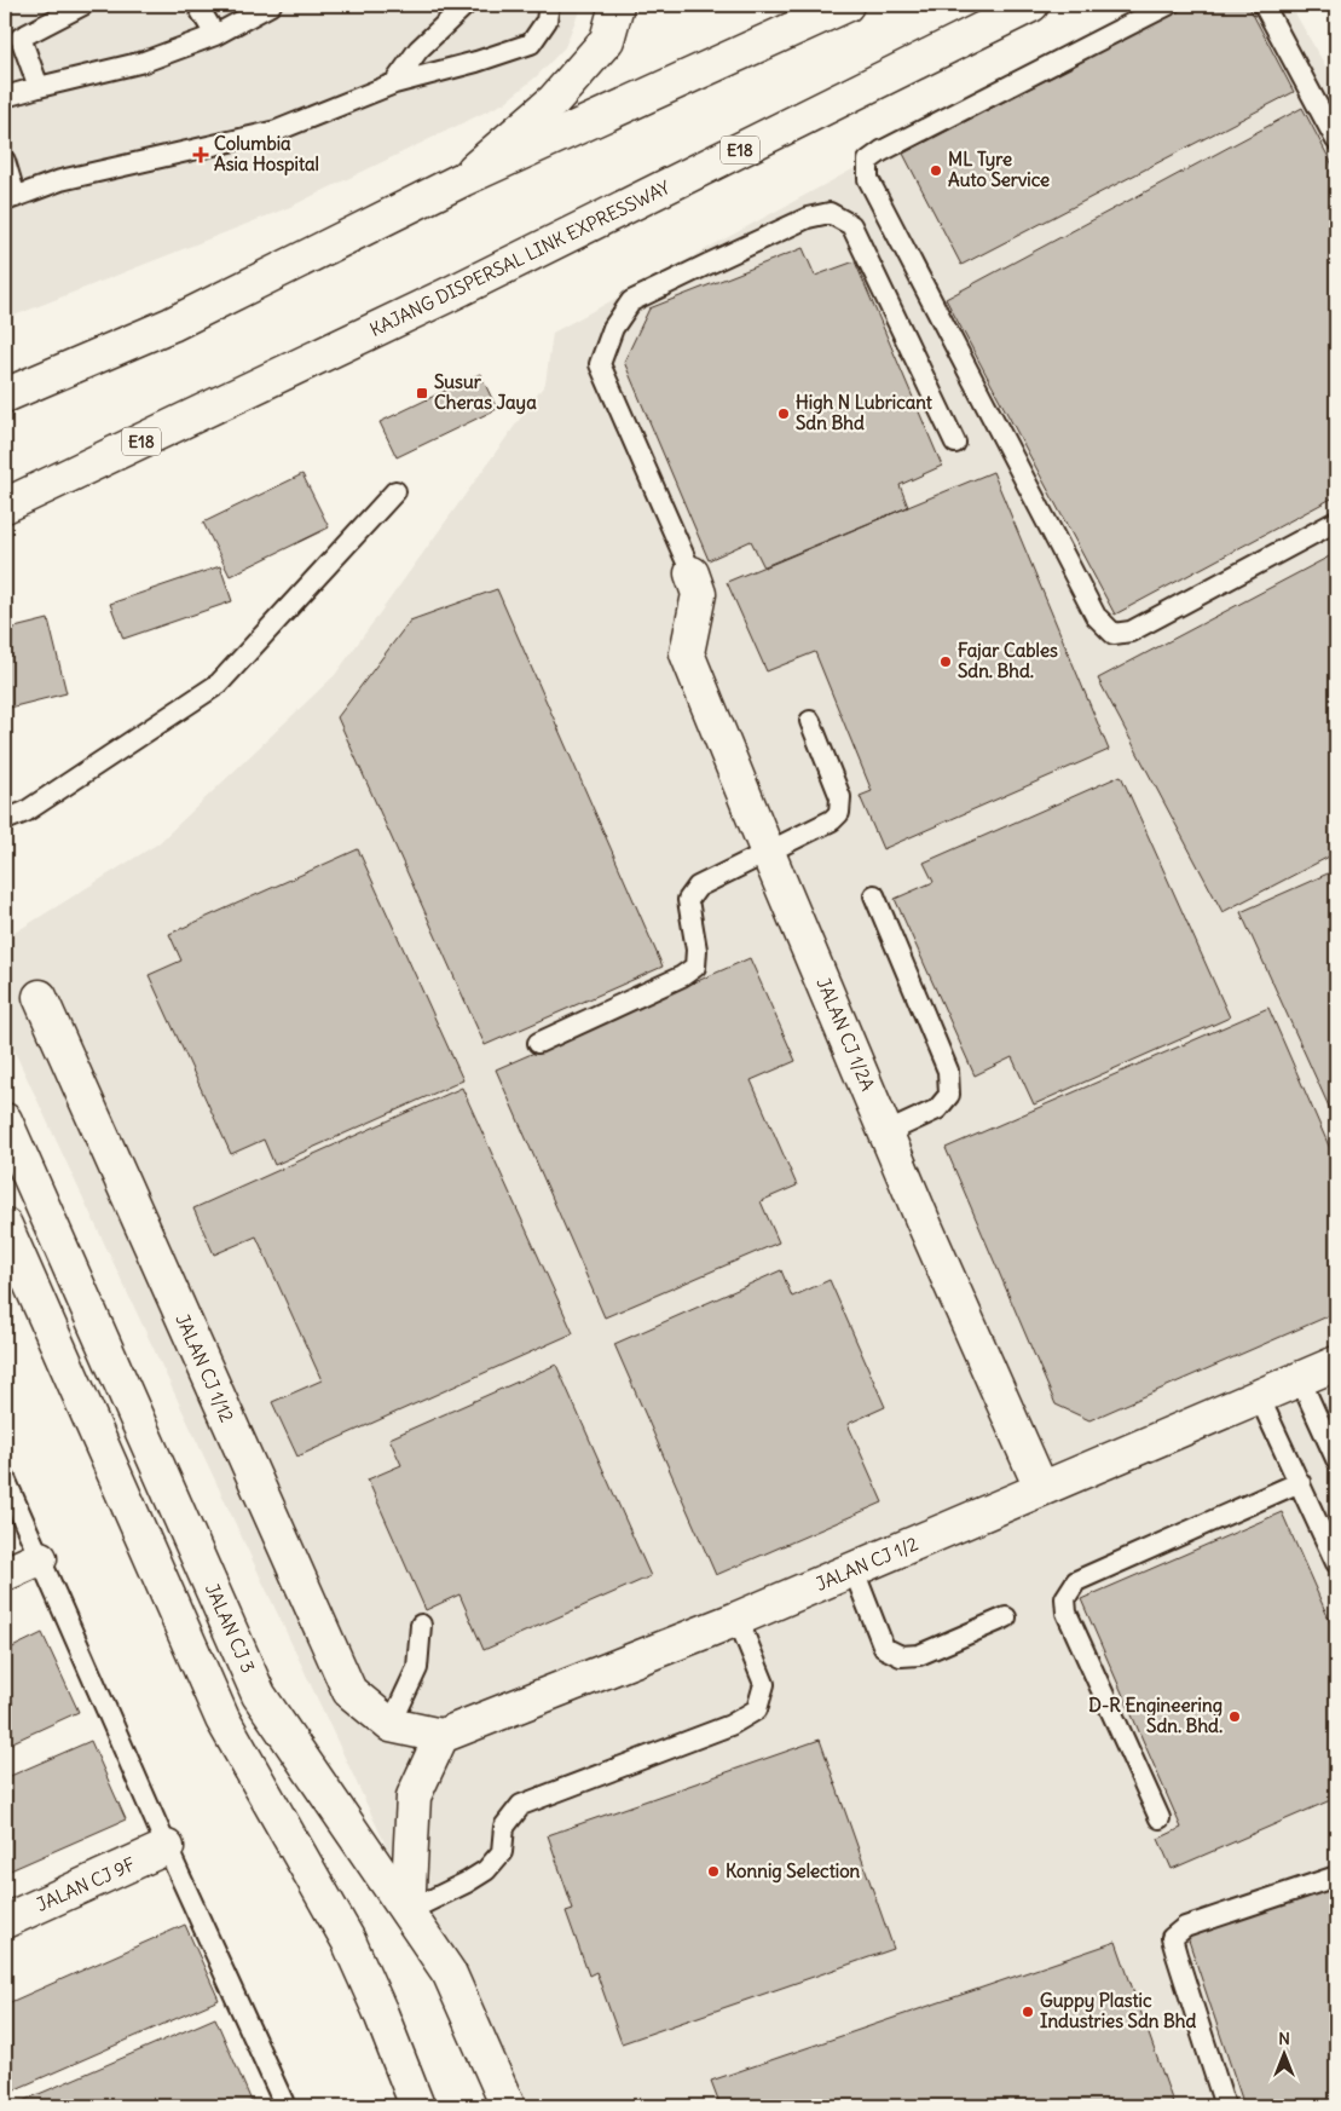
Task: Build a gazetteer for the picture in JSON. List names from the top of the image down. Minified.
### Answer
{"streets":{"main road":["E18","KAJANG DISPERSAL LINK EXPRESSWAY","JALAN CJ 1/2A","JALAN CJ 1/12","JALAN CJ 1/2","JALAN CJ 3","JALAN CJ 9F"]},"crossings":[["JALAN CJ 1/2A","JALAN CJ 1/2"]],"places":{"health":["Columbia Asia Hospital"],"other":["ML Tyre Auto Service","High N Lubricant Sdn Bhd","Fajar Cables Sdn. Bhd.","D-R Engineering Sdn. Bhd.","Konnig Selection","Guppy Plastic Industries Sdn Bhd"],"transit":["Susur Cheras Jaya"]},"north":"top"}
